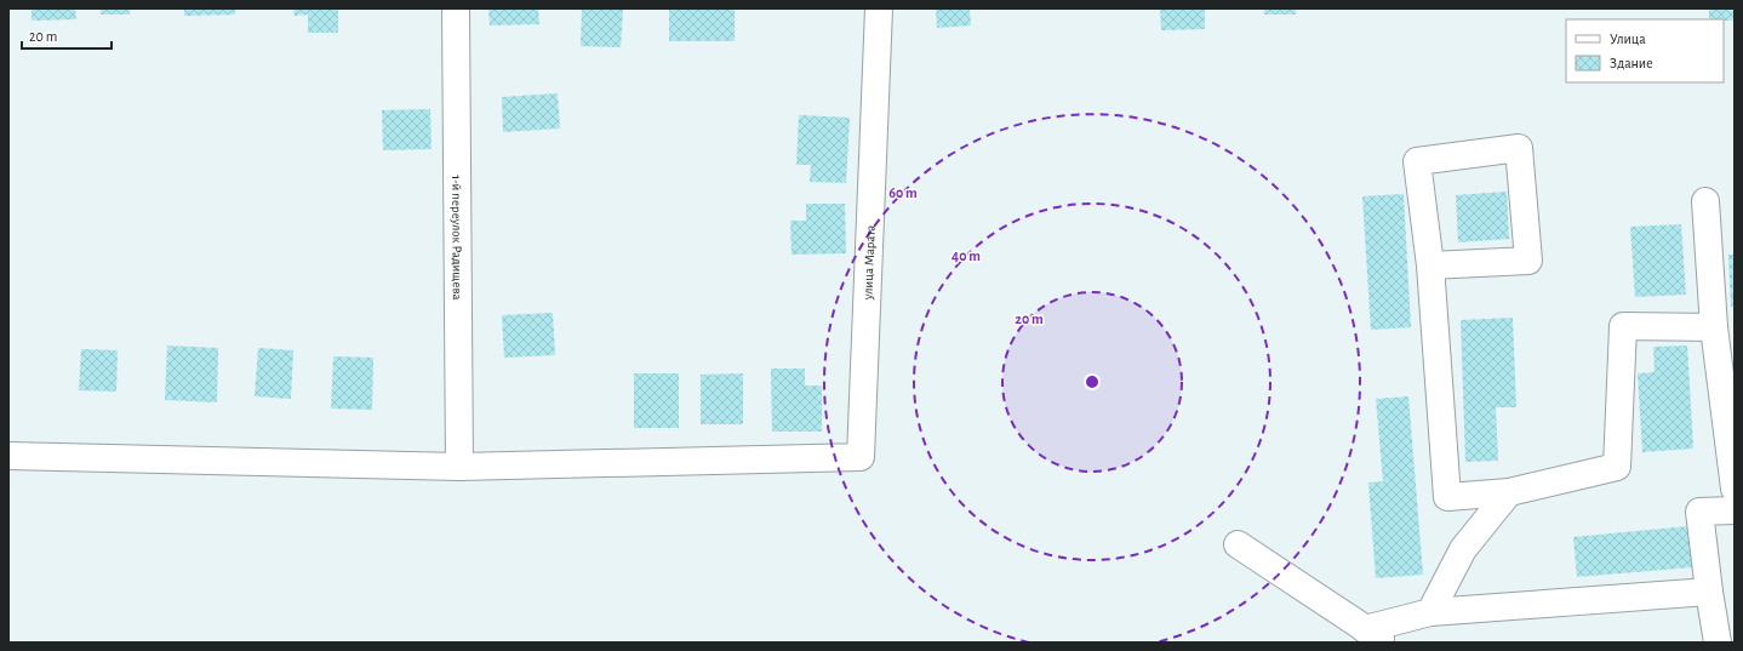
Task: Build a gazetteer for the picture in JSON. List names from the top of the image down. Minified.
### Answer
{"streets":{"street":["1-й переулок Радищева","улица Марата"]},"crossings":[["1-й переулок Радищева","улица Марата"]],"legend":["Улица","Здание"],"scale_bar":"20 m","rings":["60 m","40 m","20 m"]}
